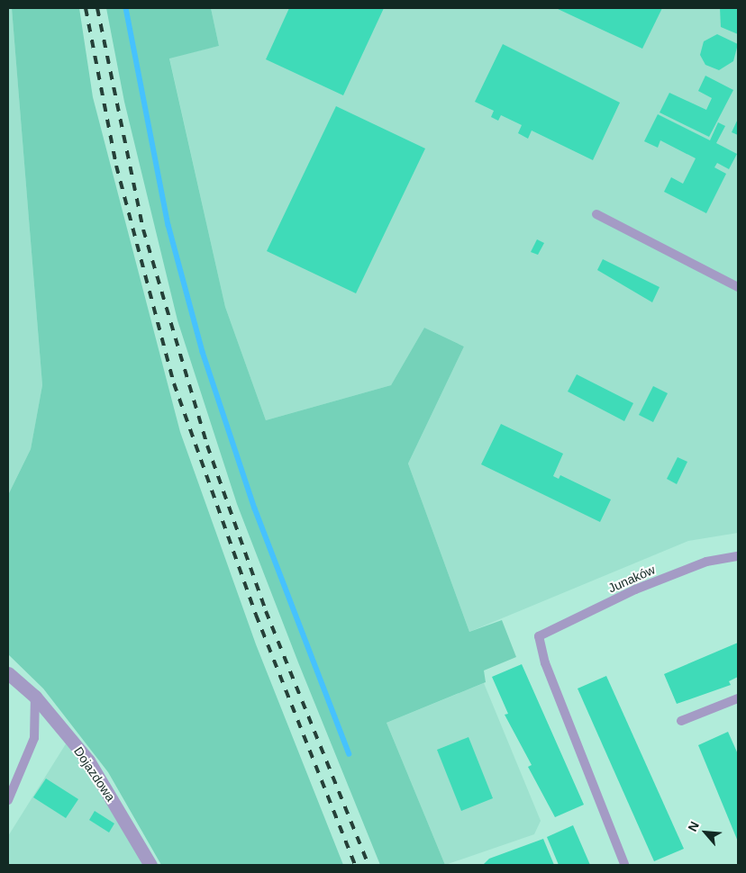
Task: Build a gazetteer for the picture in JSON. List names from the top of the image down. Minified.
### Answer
{"streets":{"street":["Dojazdowa"],"lane":["Junaków"]},"north":"top left"}
